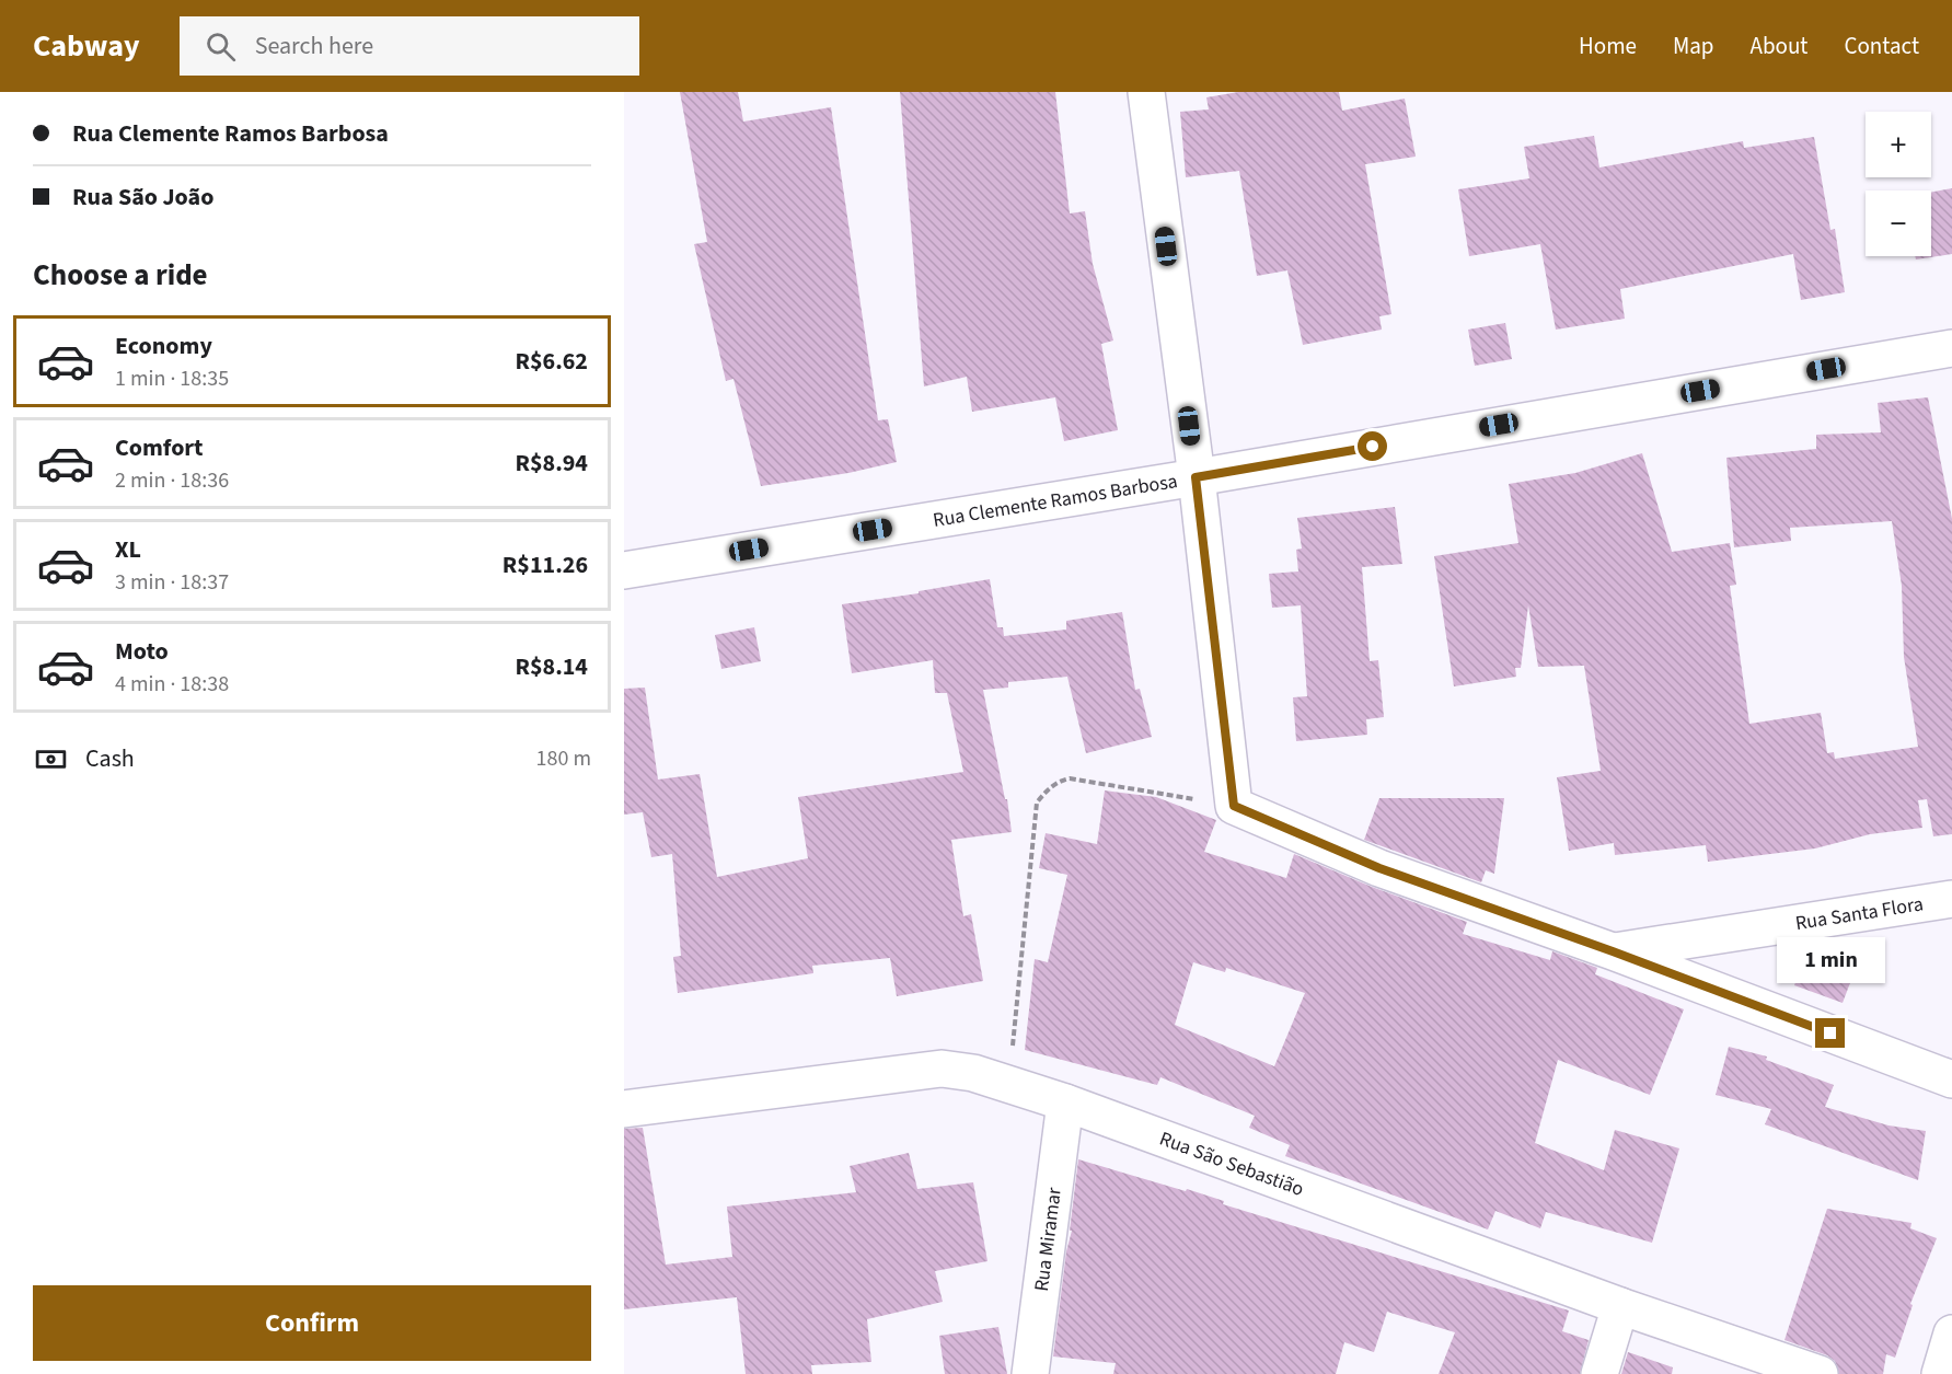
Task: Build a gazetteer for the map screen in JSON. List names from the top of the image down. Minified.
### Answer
{"streets":{"street":["Rua Clemente Ramos Barbosa","Rua Santa Flora","Rua São Sebastião","Rua Miramar"]},"crossings":[["Rua São Sebastião","Rua Miramar"]],"page":{"header":"Cabway","search":"Search here","nav":["Home","Map","About","Contact"],"banner":["Rua Clemente Ramos Barbosa","Rua São João"],"map_buttons":["+","−"],"heading":"Choose a ride","list":[{"name":"Economy","note":"1 min · 18:35","value":"R$6.62"},{"name":"Comfort","note":"2 min · 18:36","value":"R$8.94"},{"name":"XL","note":"3 min · 18:37","value":"R$11.26"},{"name":"Moto","note":"4 min · 18:38","value":"R$8.14"}],"pay":["Cash","180 m"],"bubble":"1 min","buttons":"Confirm"}}
